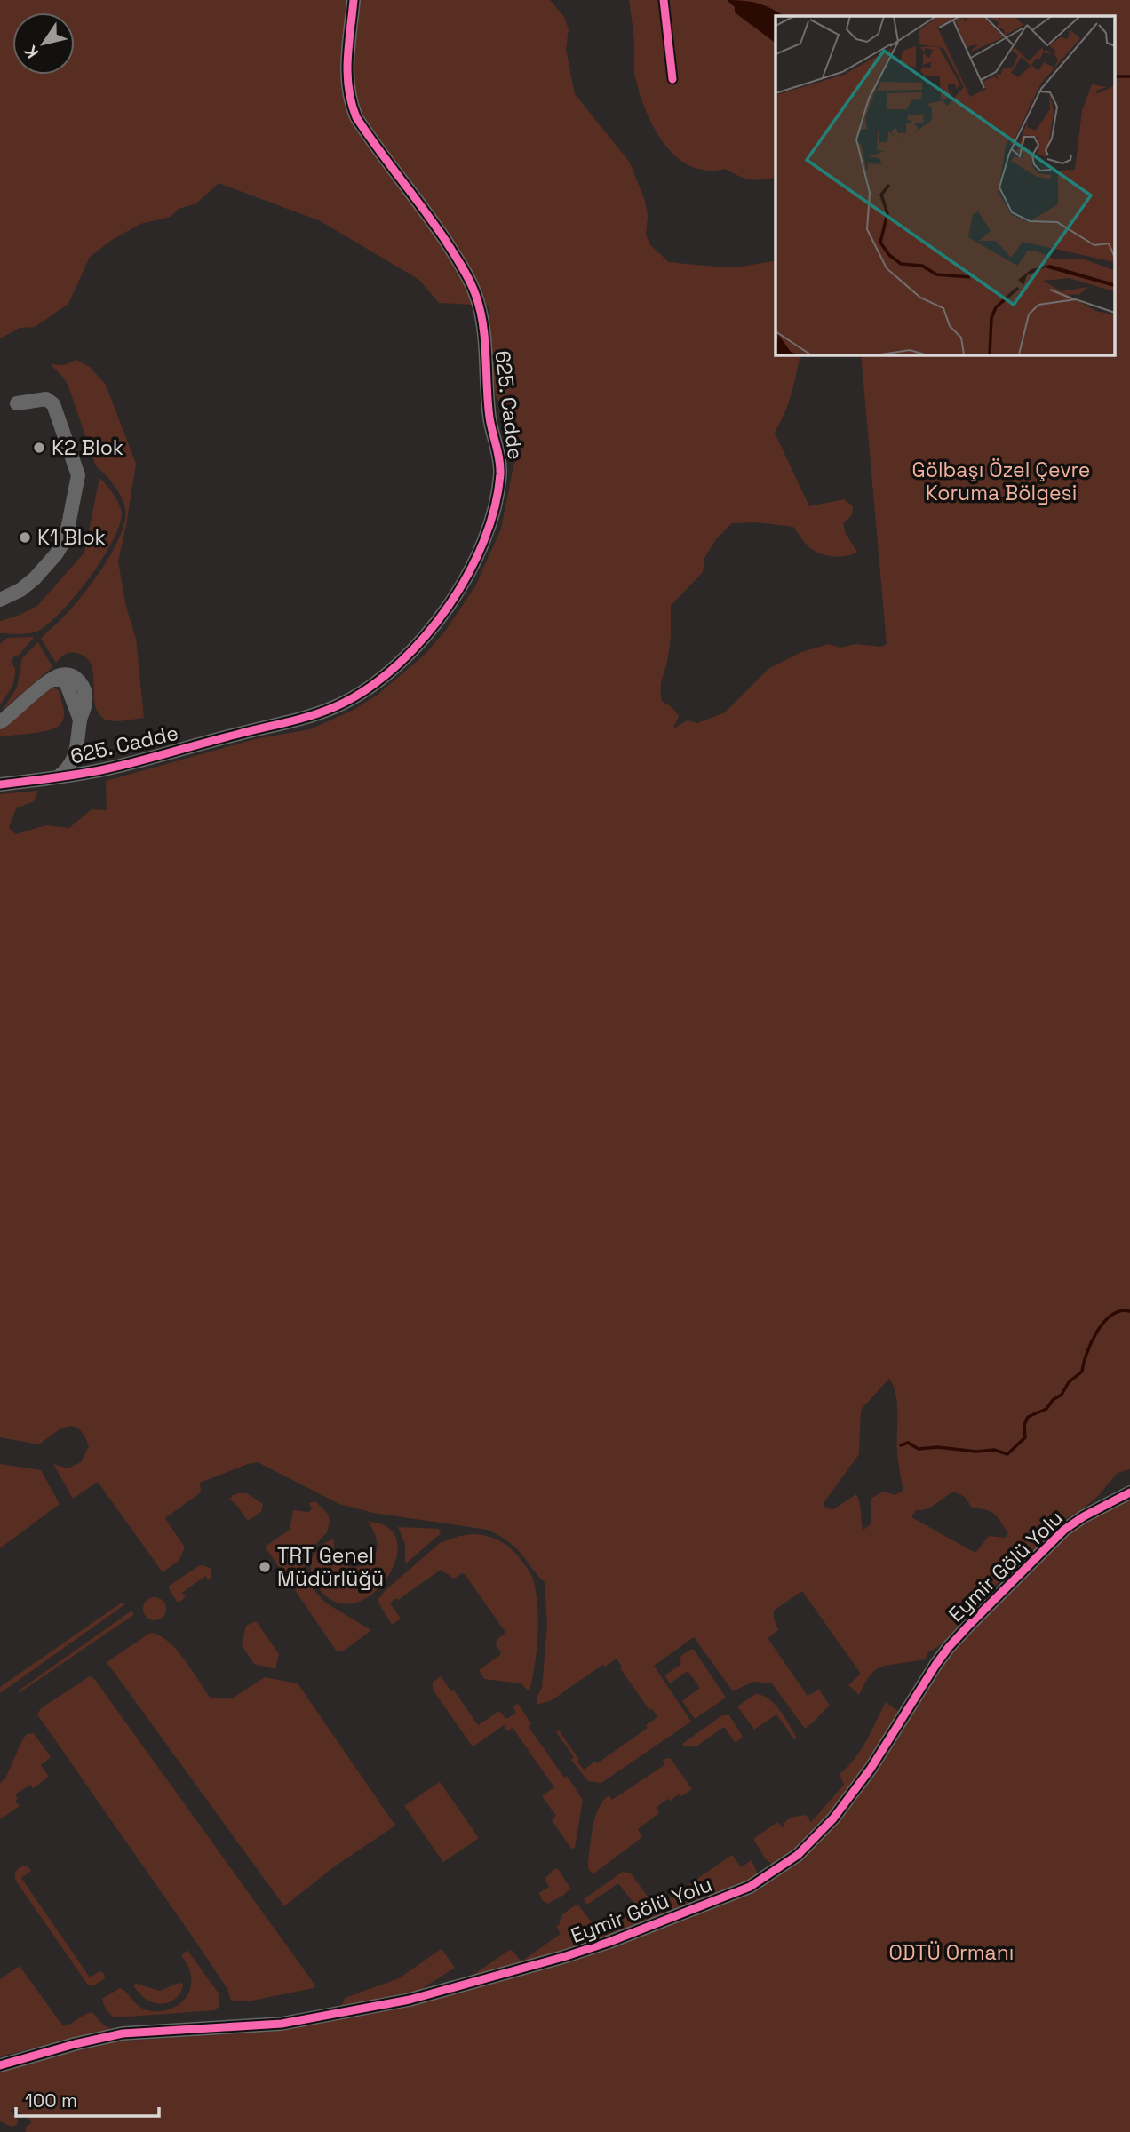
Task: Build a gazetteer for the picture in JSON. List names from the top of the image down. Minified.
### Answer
{"streets":{"street":["625. Cadde","Eymir Gölü Yolu"]},"parks":["Gölbaşı Özel Çevre Koruma Bölgesi","ODTÜ Ormanı"],"places":["K2 Blok","K1 Blok","TRT Genel Müdürlüğü"],"scale_bar":"100 m","north":"bottom left"}
